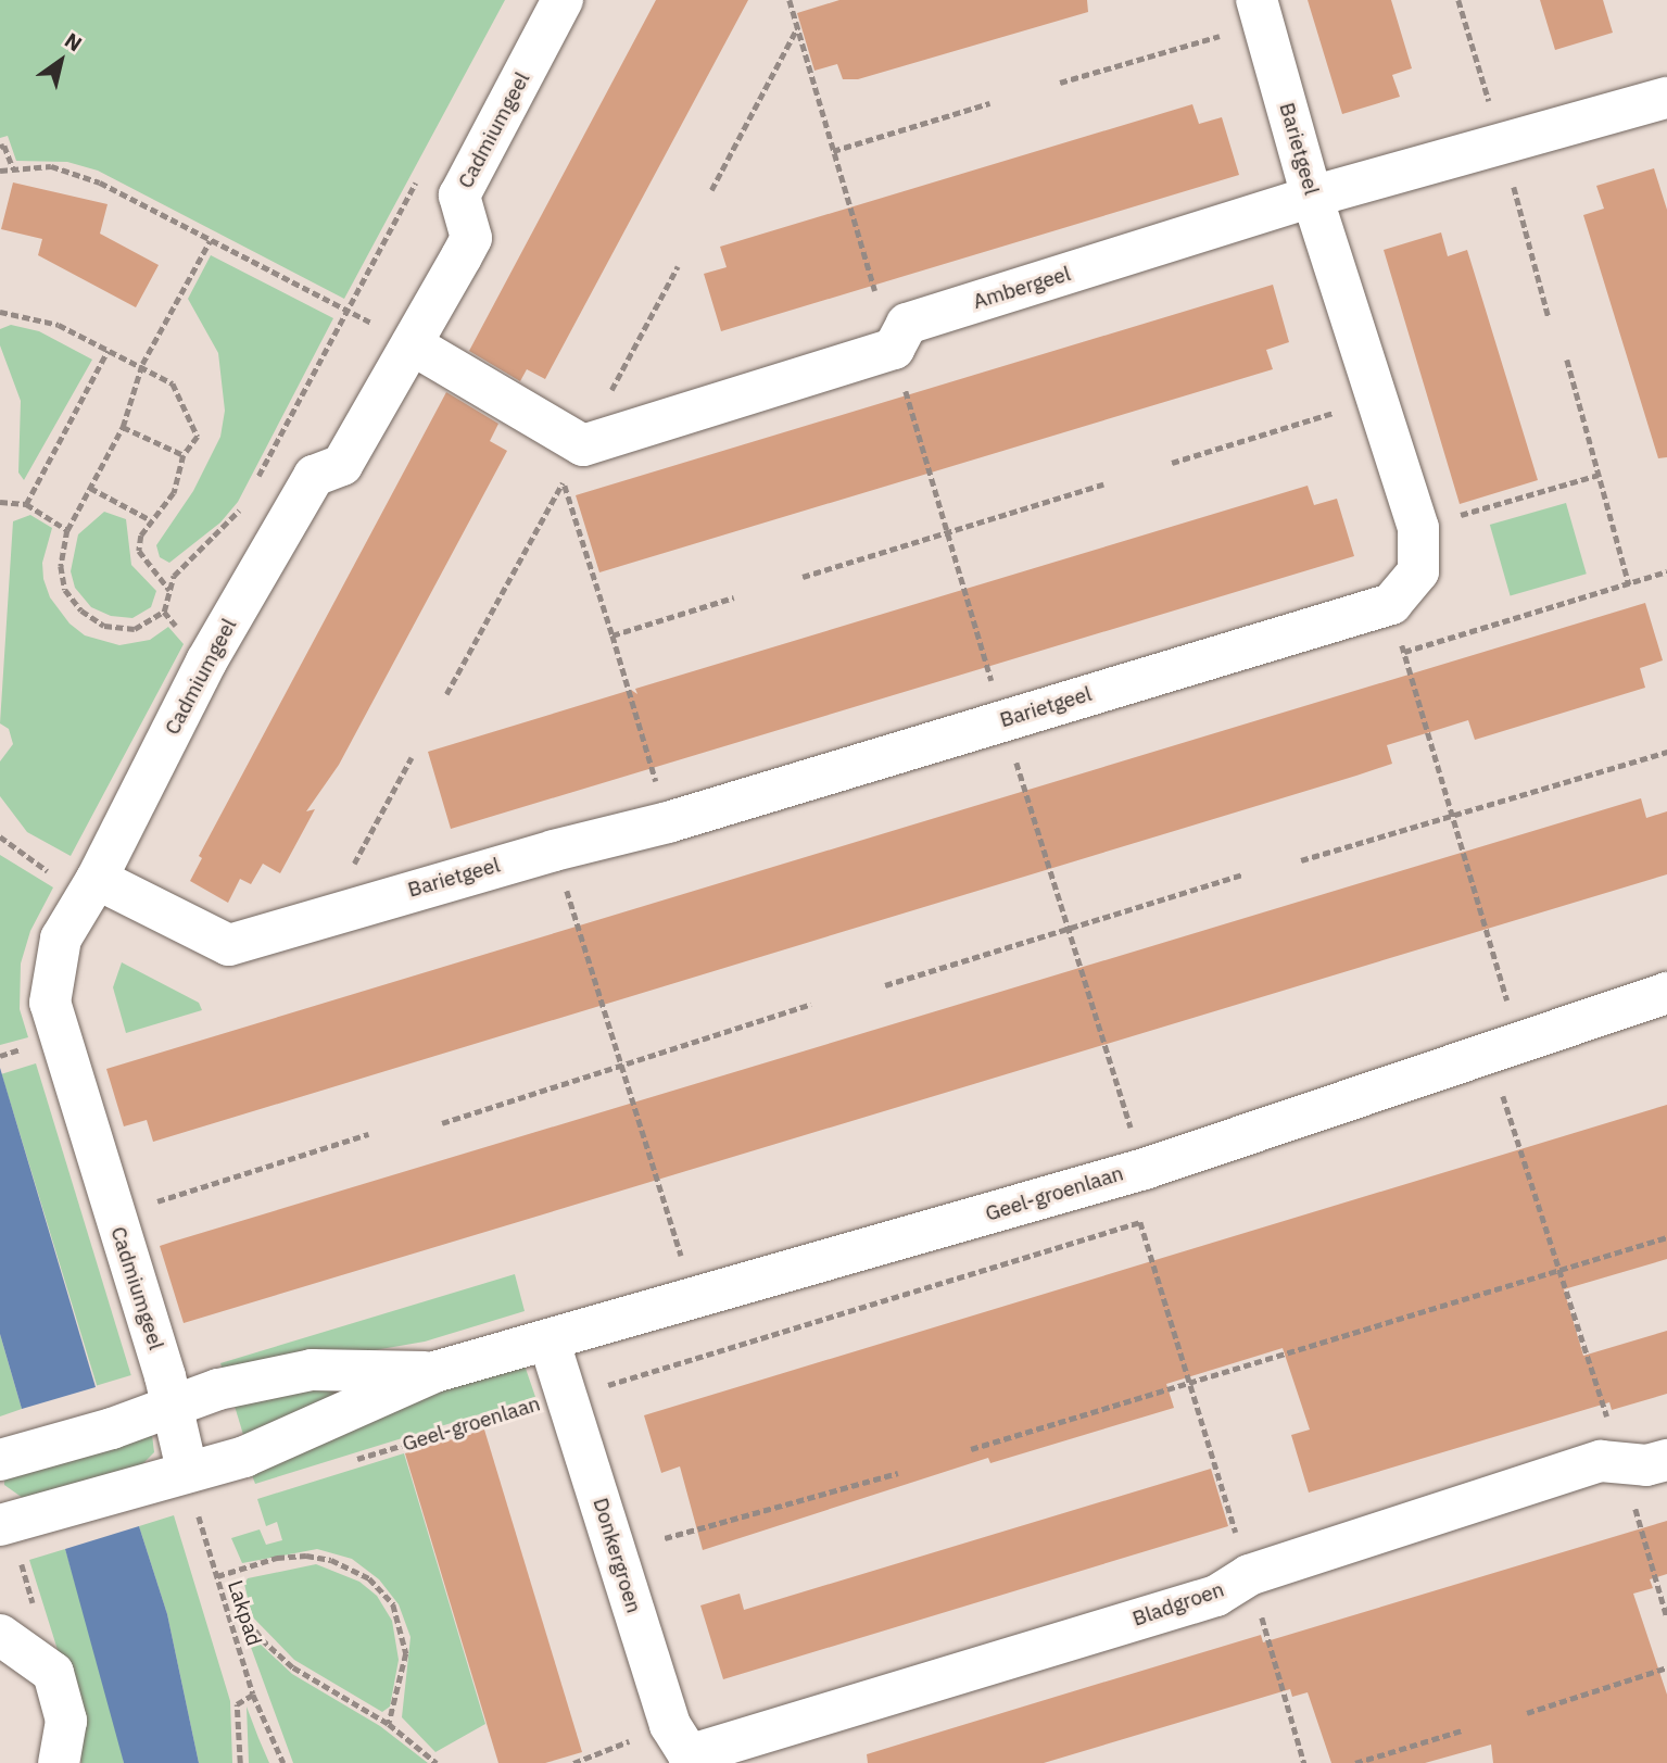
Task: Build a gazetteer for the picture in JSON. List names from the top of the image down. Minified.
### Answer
{"streets":{"street":["Cadmiumgeel","Barietgeel","Ambergeel","Geel-groenlaan","Donkergroen","Bladgroen"],"path":["Lakpad"]},"crossings":[["Cadmiumgeel","Barietgeel"],["Cadmiumgeel","Geel-groenlaan"],["Barietgeel","Ambergeel"],["Geel-groenlaan","Donkergroen"],["Geel-groenlaan","Lakpad"],["Donkergroen","Bladgroen"]],"north":"top right"}
